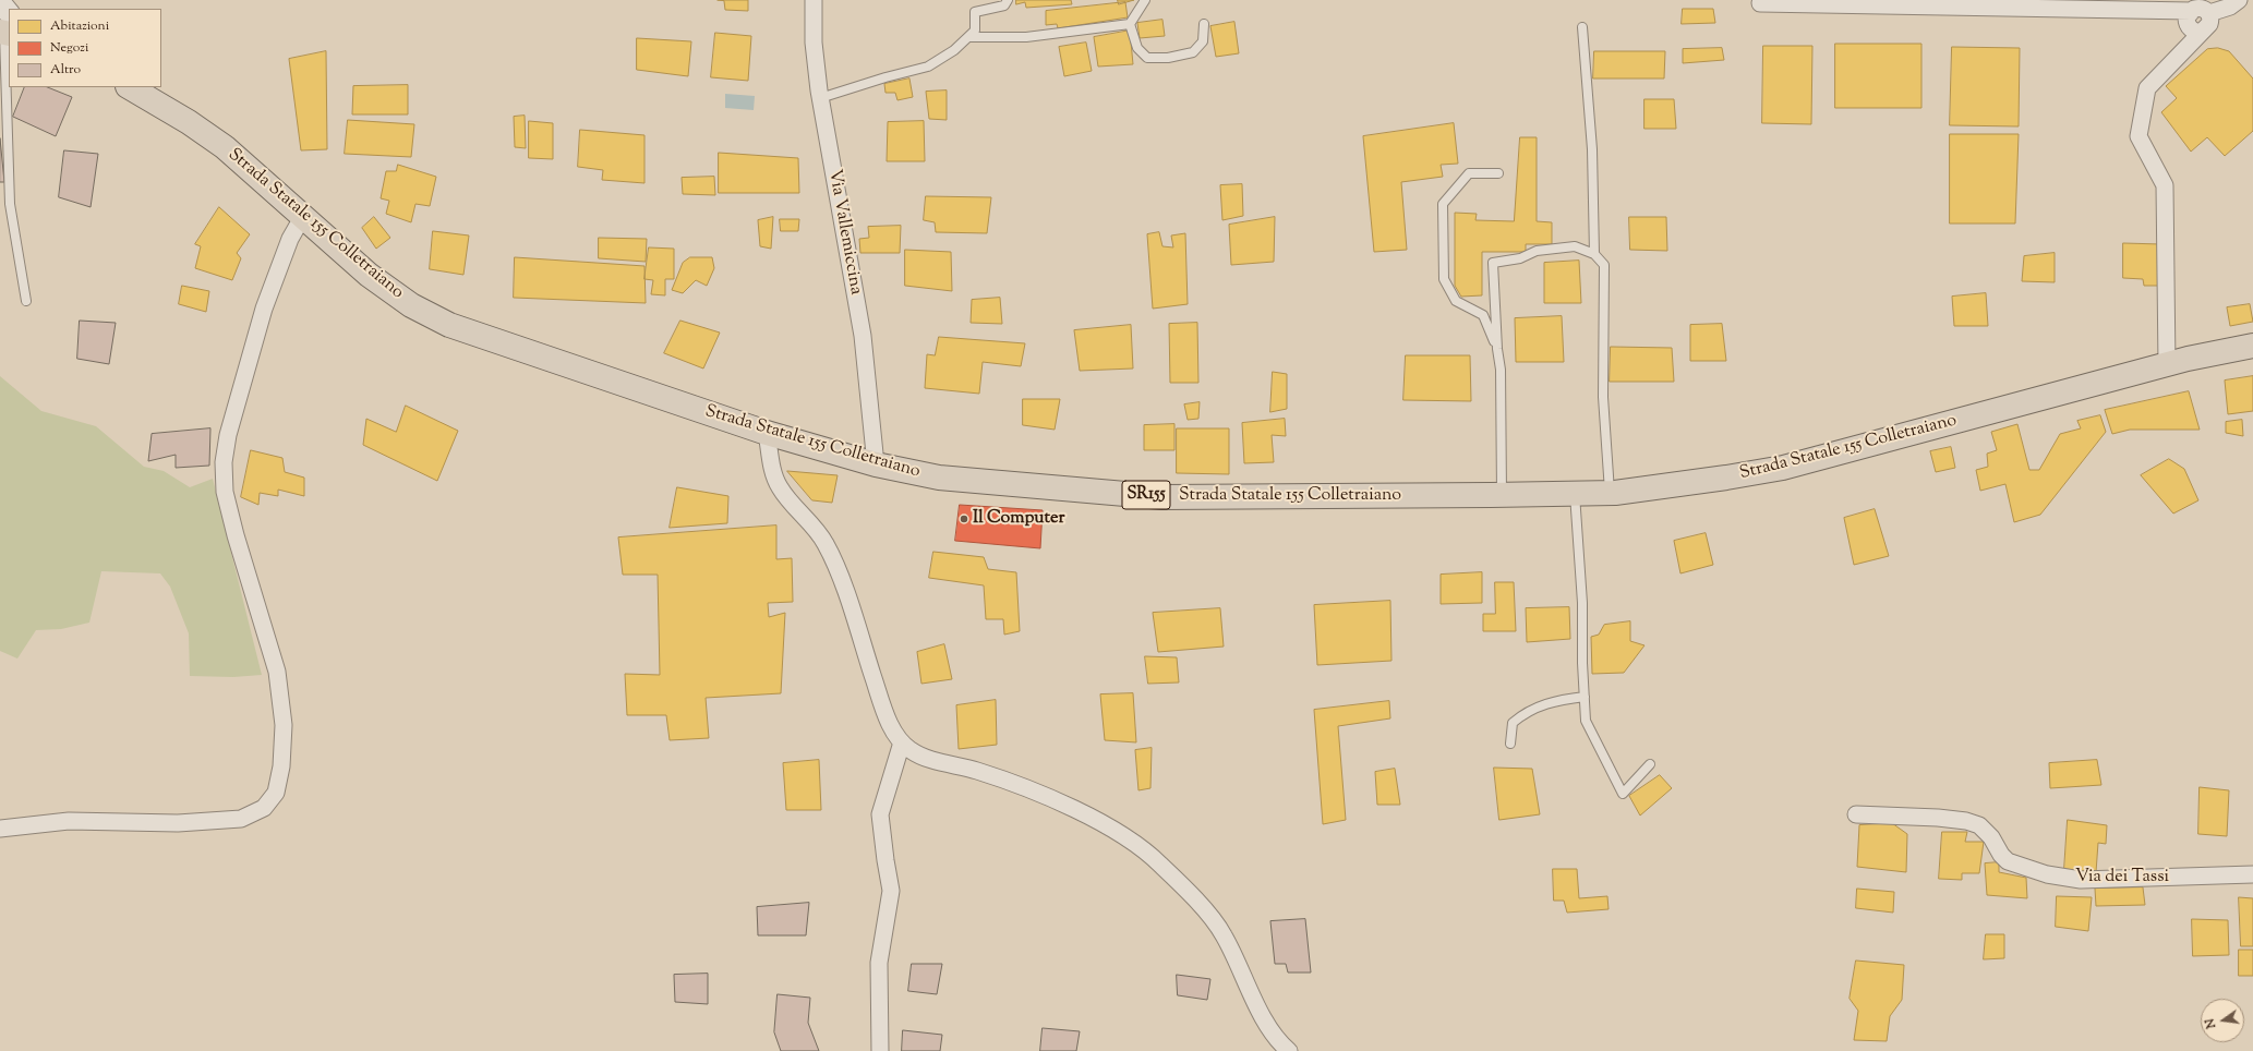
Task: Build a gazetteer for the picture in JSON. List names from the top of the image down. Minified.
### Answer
{"streets":{"main road":["Strada Statale 155 Colletraiano","SR155"],"street":["Via Vallemiccina","Via dei Tassi"]},"crossings":[["Strada Statale 155 Colletraiano","Via Vallemiccina"]],"places":["Il Computer"],"legend":["Abitazioni","Negozi","Altro"],"north":"left"}
